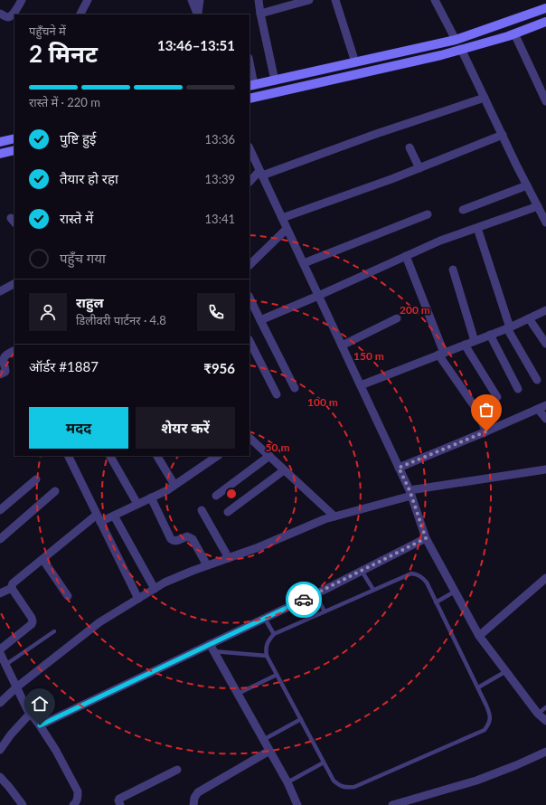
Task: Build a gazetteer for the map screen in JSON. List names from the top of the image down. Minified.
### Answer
{"page":{"heading":["2 मिनट","पहुँचने में","13:46–13:51"],"panel":["राहुल","डिलीवरी पार्टनर · 4.8","ऑर्डर #1887","₹956"],"bar":"रास्ते में · 220 m","list":[["पुष्टि हुई","13:36"],["तैयार हो रहा","13:39"],["रास्ते में","13:41"],"पहुँच गया"],"buttons":["मदद","शेयर करें"]},"rings":["200 m","150 m","100 m","50 m"]}
